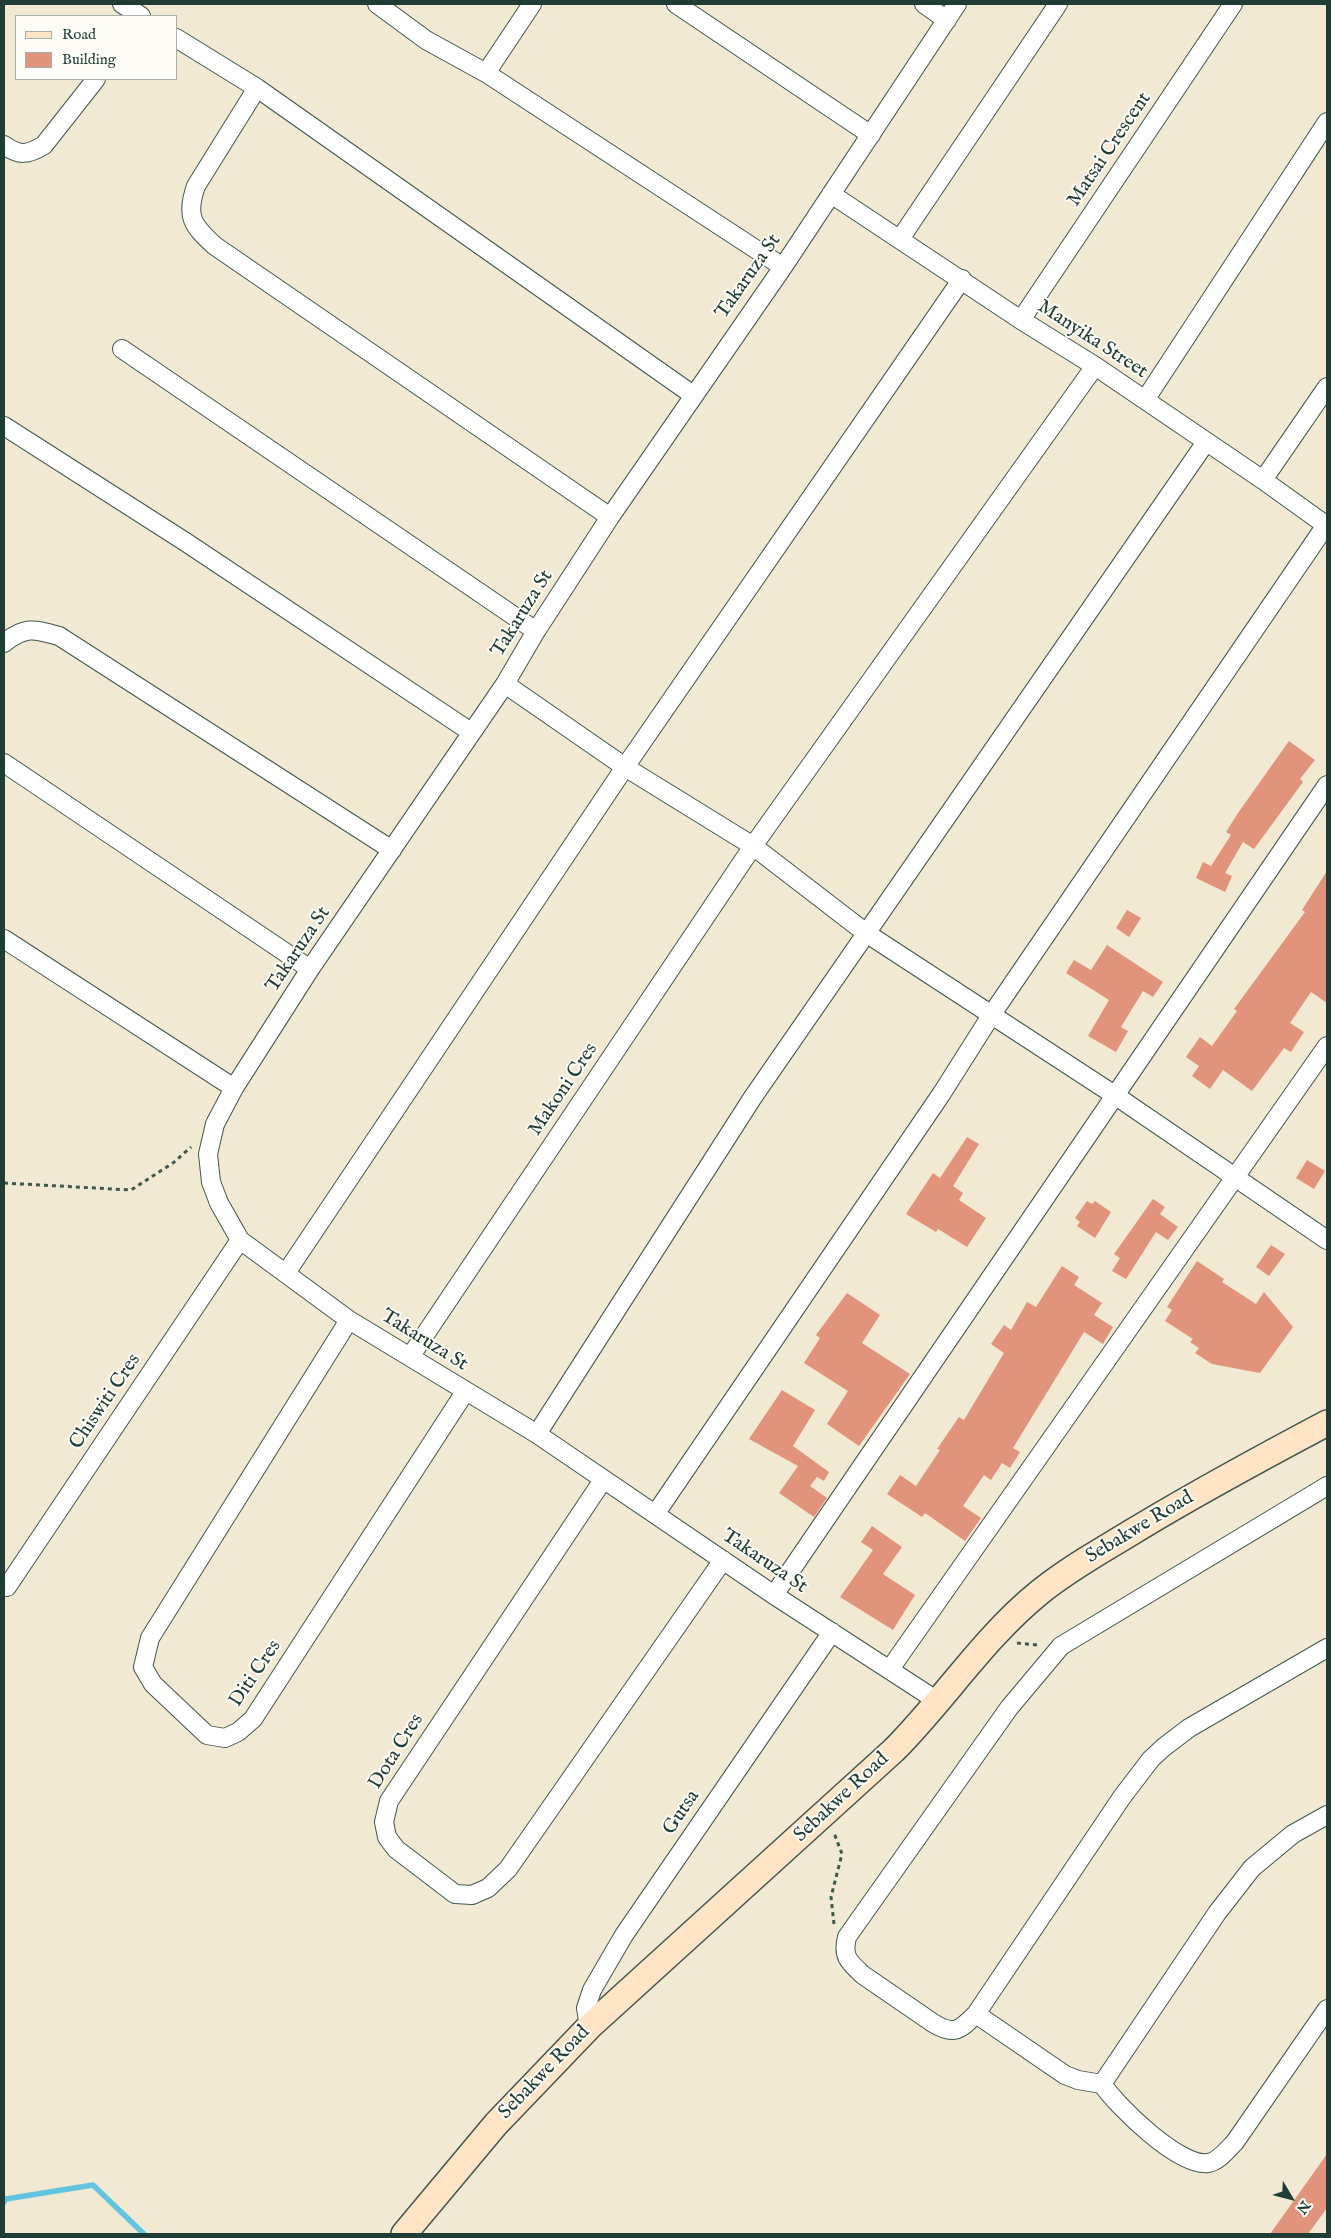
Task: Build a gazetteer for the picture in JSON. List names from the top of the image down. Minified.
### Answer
{"streets":{"street":["Matsai Crescent","Takaruza St","Manyika Street","Makoni Cres","Chiswiti Cres","Sebakwe Road","Diti Cres","Dota Cres","Gutsa"]},"crossings":[["Matsai Crescent","Manyika Street"],["Takaruza St","Manyika Street"],["Takaruza St","Makoni Cres"],["Takaruza St","Chiswiti Cres"],["Takaruza St","Sebakwe Road"],["Takaruza St","Diti Cres"],["Takaruza St","Dota Cres"],["Takaruza St","Gutsa"],["Manyika Street","Makoni Cres"],["Sebakwe Road","Gutsa"]],"legend":["Road","Building"],"north":"bottom right"}
